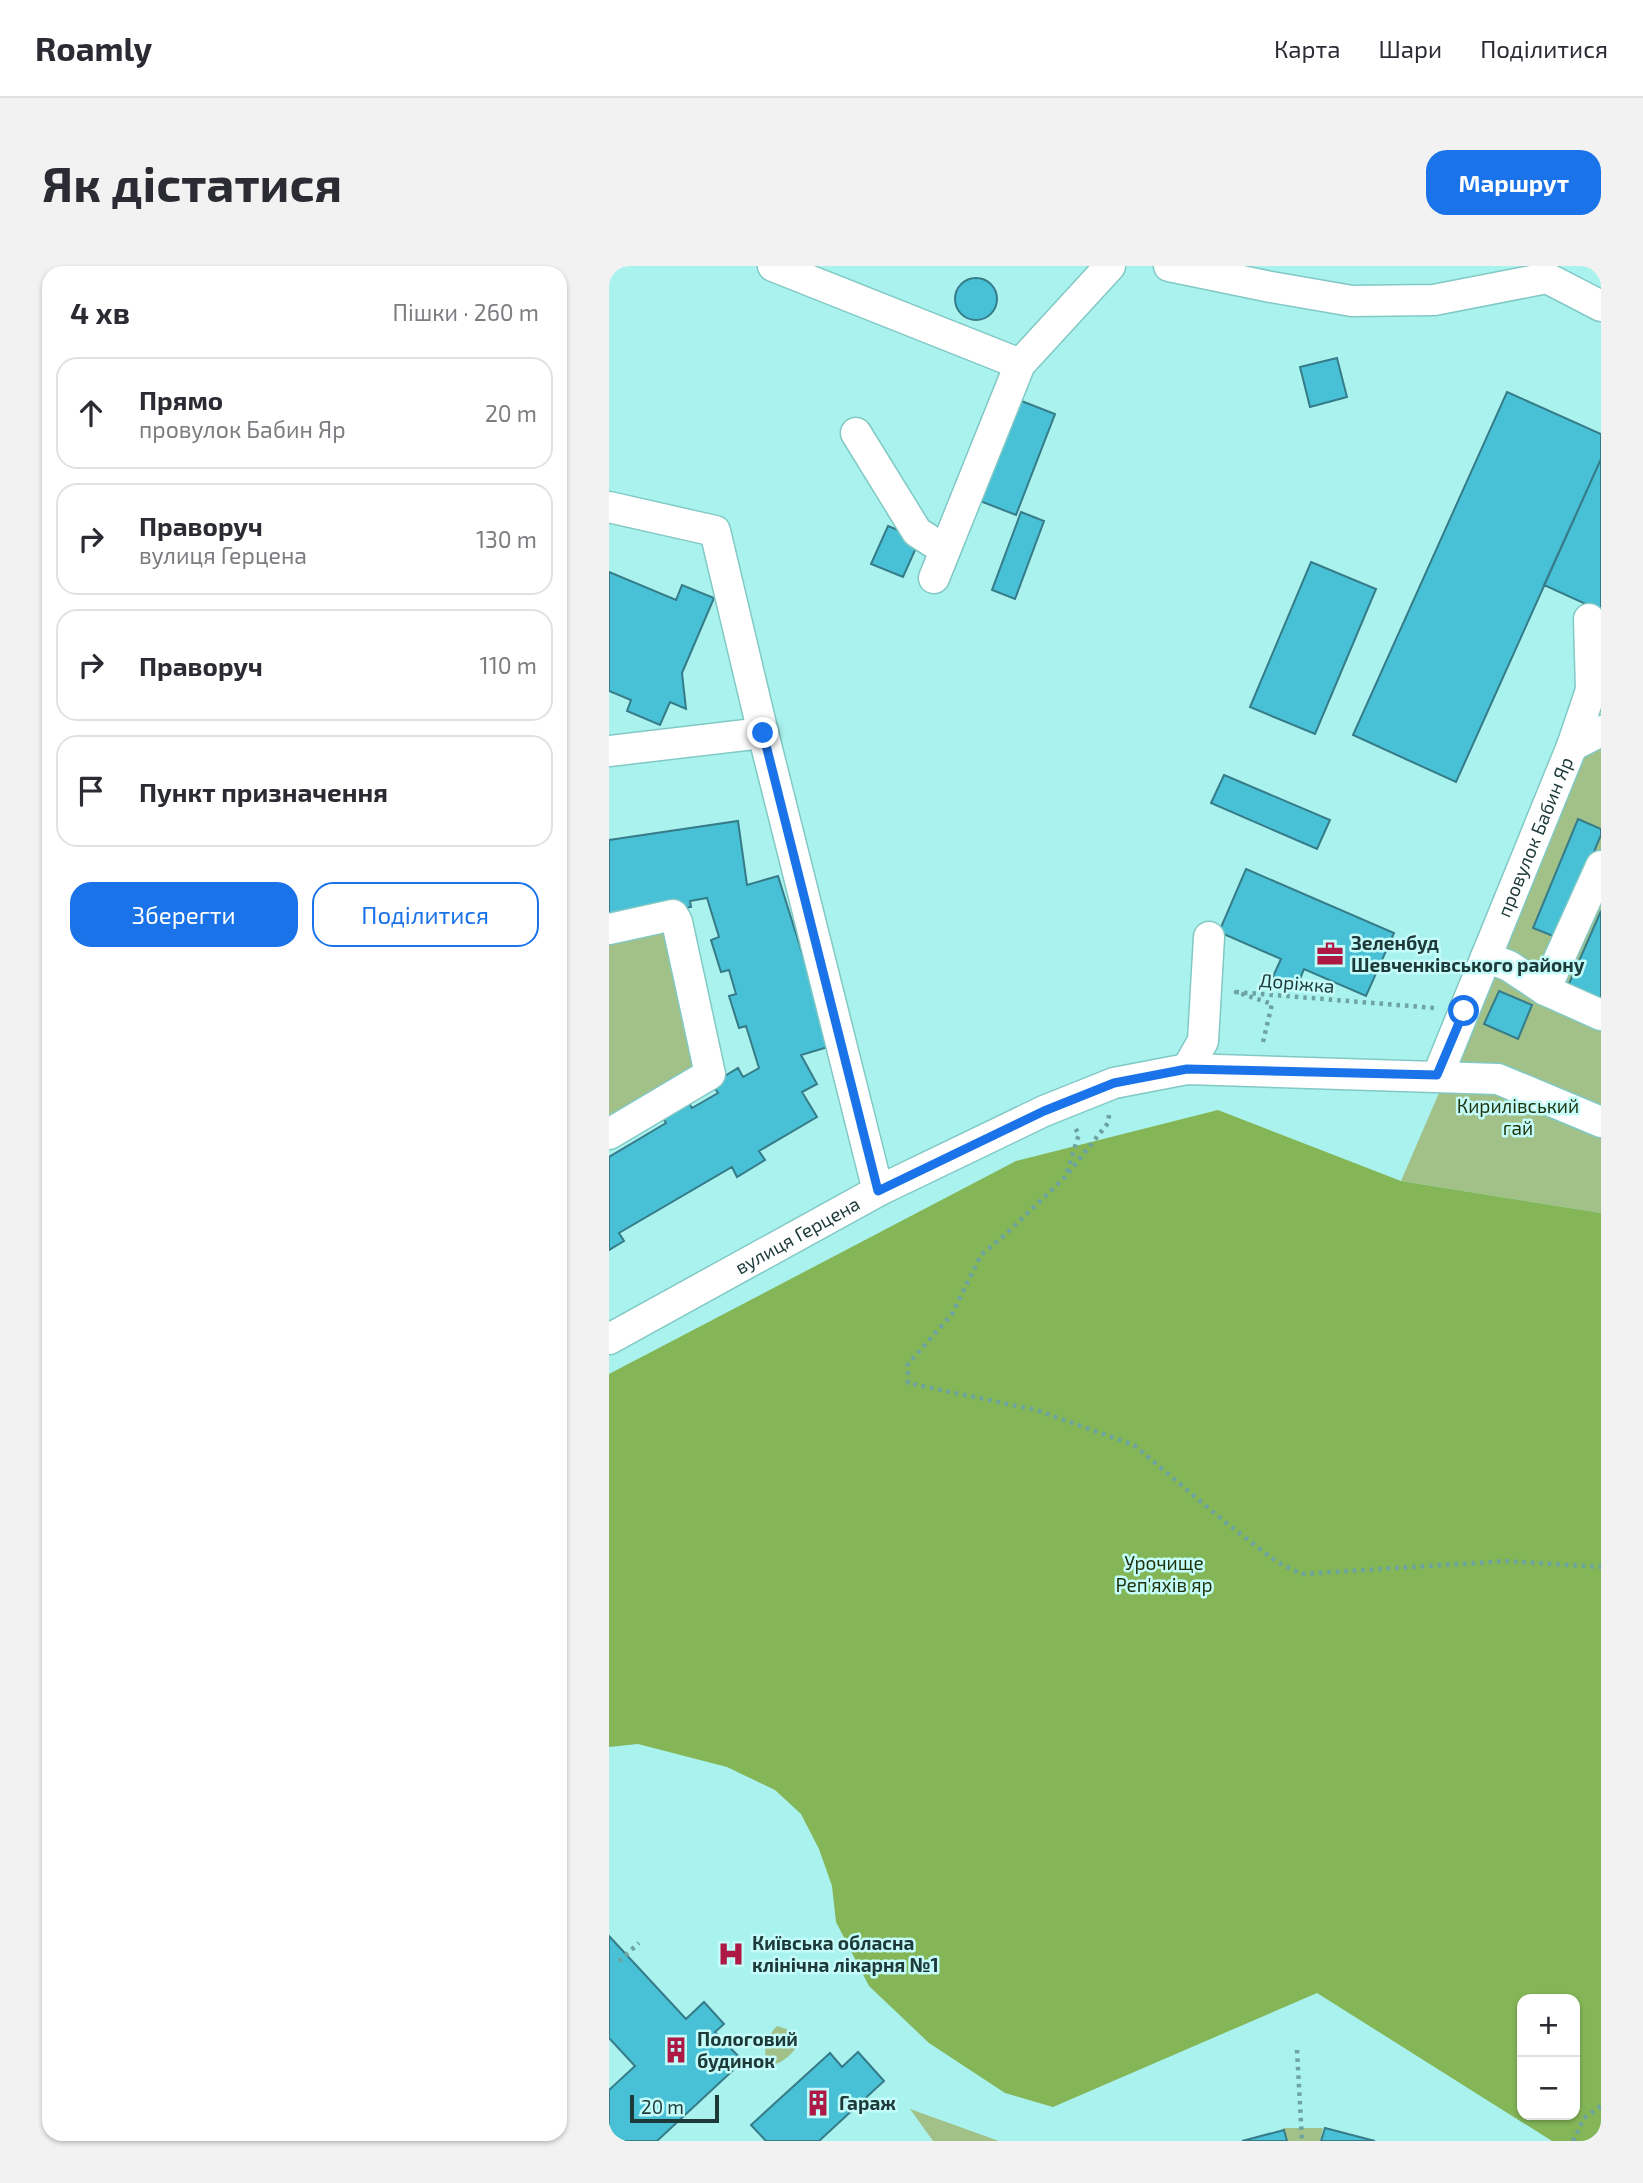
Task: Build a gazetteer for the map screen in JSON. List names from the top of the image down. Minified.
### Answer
{"streets":{"street":["провулок Бабин Яр","вулиця Герцена"],"path":["Доріжка"]},"crossings":[["провулок Бабин Яр","Доріжка"],["провулок Бабин Яр","вулиця Герцена"],["Доріжка","вулиця Герцена"]],"parks":["Кирилівський гай","Урочище Реп'яхів яр"],"places":{"office":["Зеленбуд Шевченківського району"],"hospital":["Київська обласна клінічна лікарня №1"],"building":["Пологовий будинок","Гараж"]},"scale_bar":"20 m","page":{"header":"Roamly","nav":["Карта","Шари","Поділитися"],"buttons":["Маршрут",["Зберегти","Поділитися"]],"title":"Як дістатися","heading":["4 хв","Пішки · 260 m"],"list":[["Прямо","провулок Бабин Яр","20 m"],["Праворуч","вулиця Герцена","130 m"],["Праворуч","110 m"],"Пункт призначення"],"map_buttons":["+","−"],"scale":"20 m"}}
